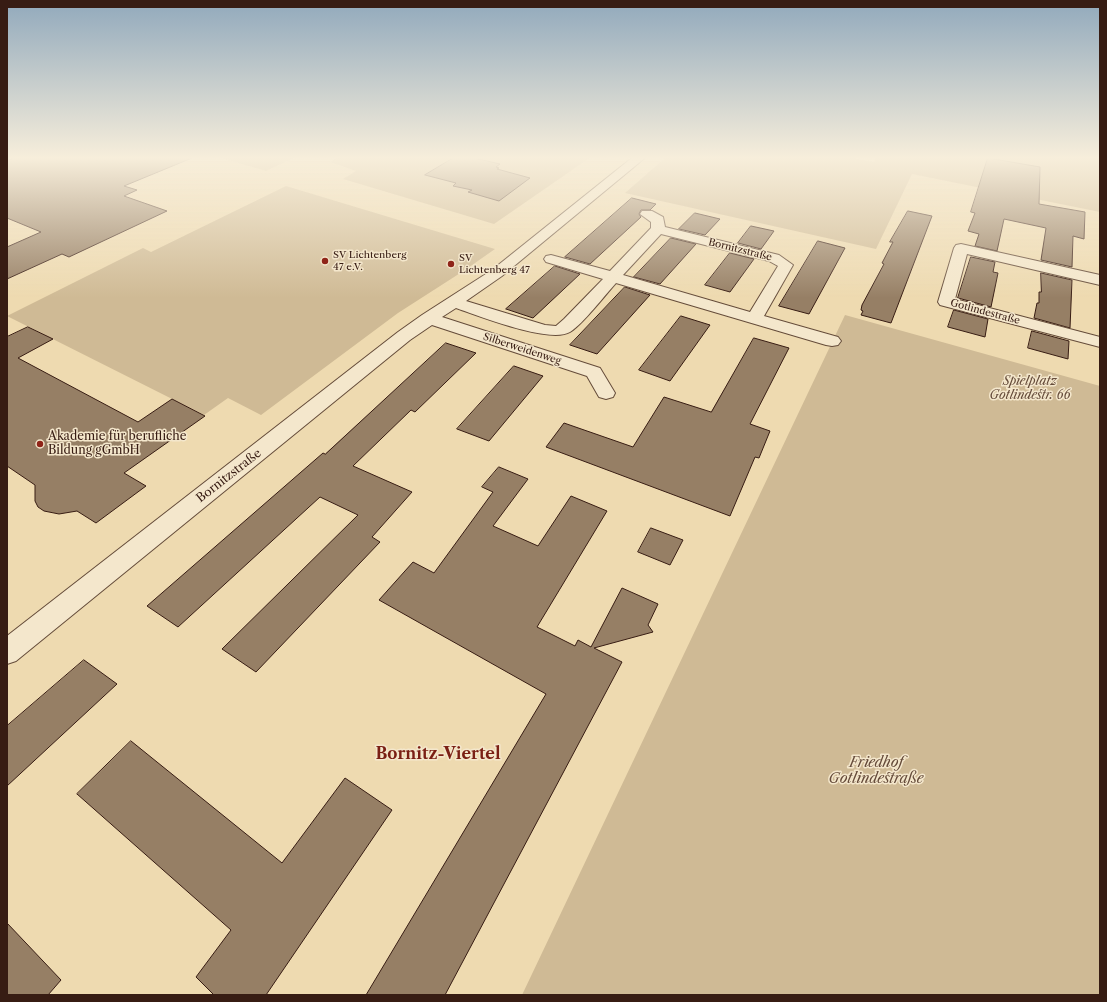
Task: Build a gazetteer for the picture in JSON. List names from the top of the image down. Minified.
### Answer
{"streets":{"street":["Bornitzstraße","Gotlindestraße","Silberweidenweg"]},"crossings":[["Bornitzstraße","Silberweidenweg"]],"districts":["Bornitz-Viertel"],"parks":["Spielplatz Gotlindestr. 66","Friedhof Gotlindestraße"],"places":["SV Lichtenberg 47 e.V.","SV Lichtenberg 47","Akademie für berufliche Bildung gGmbH"]}
